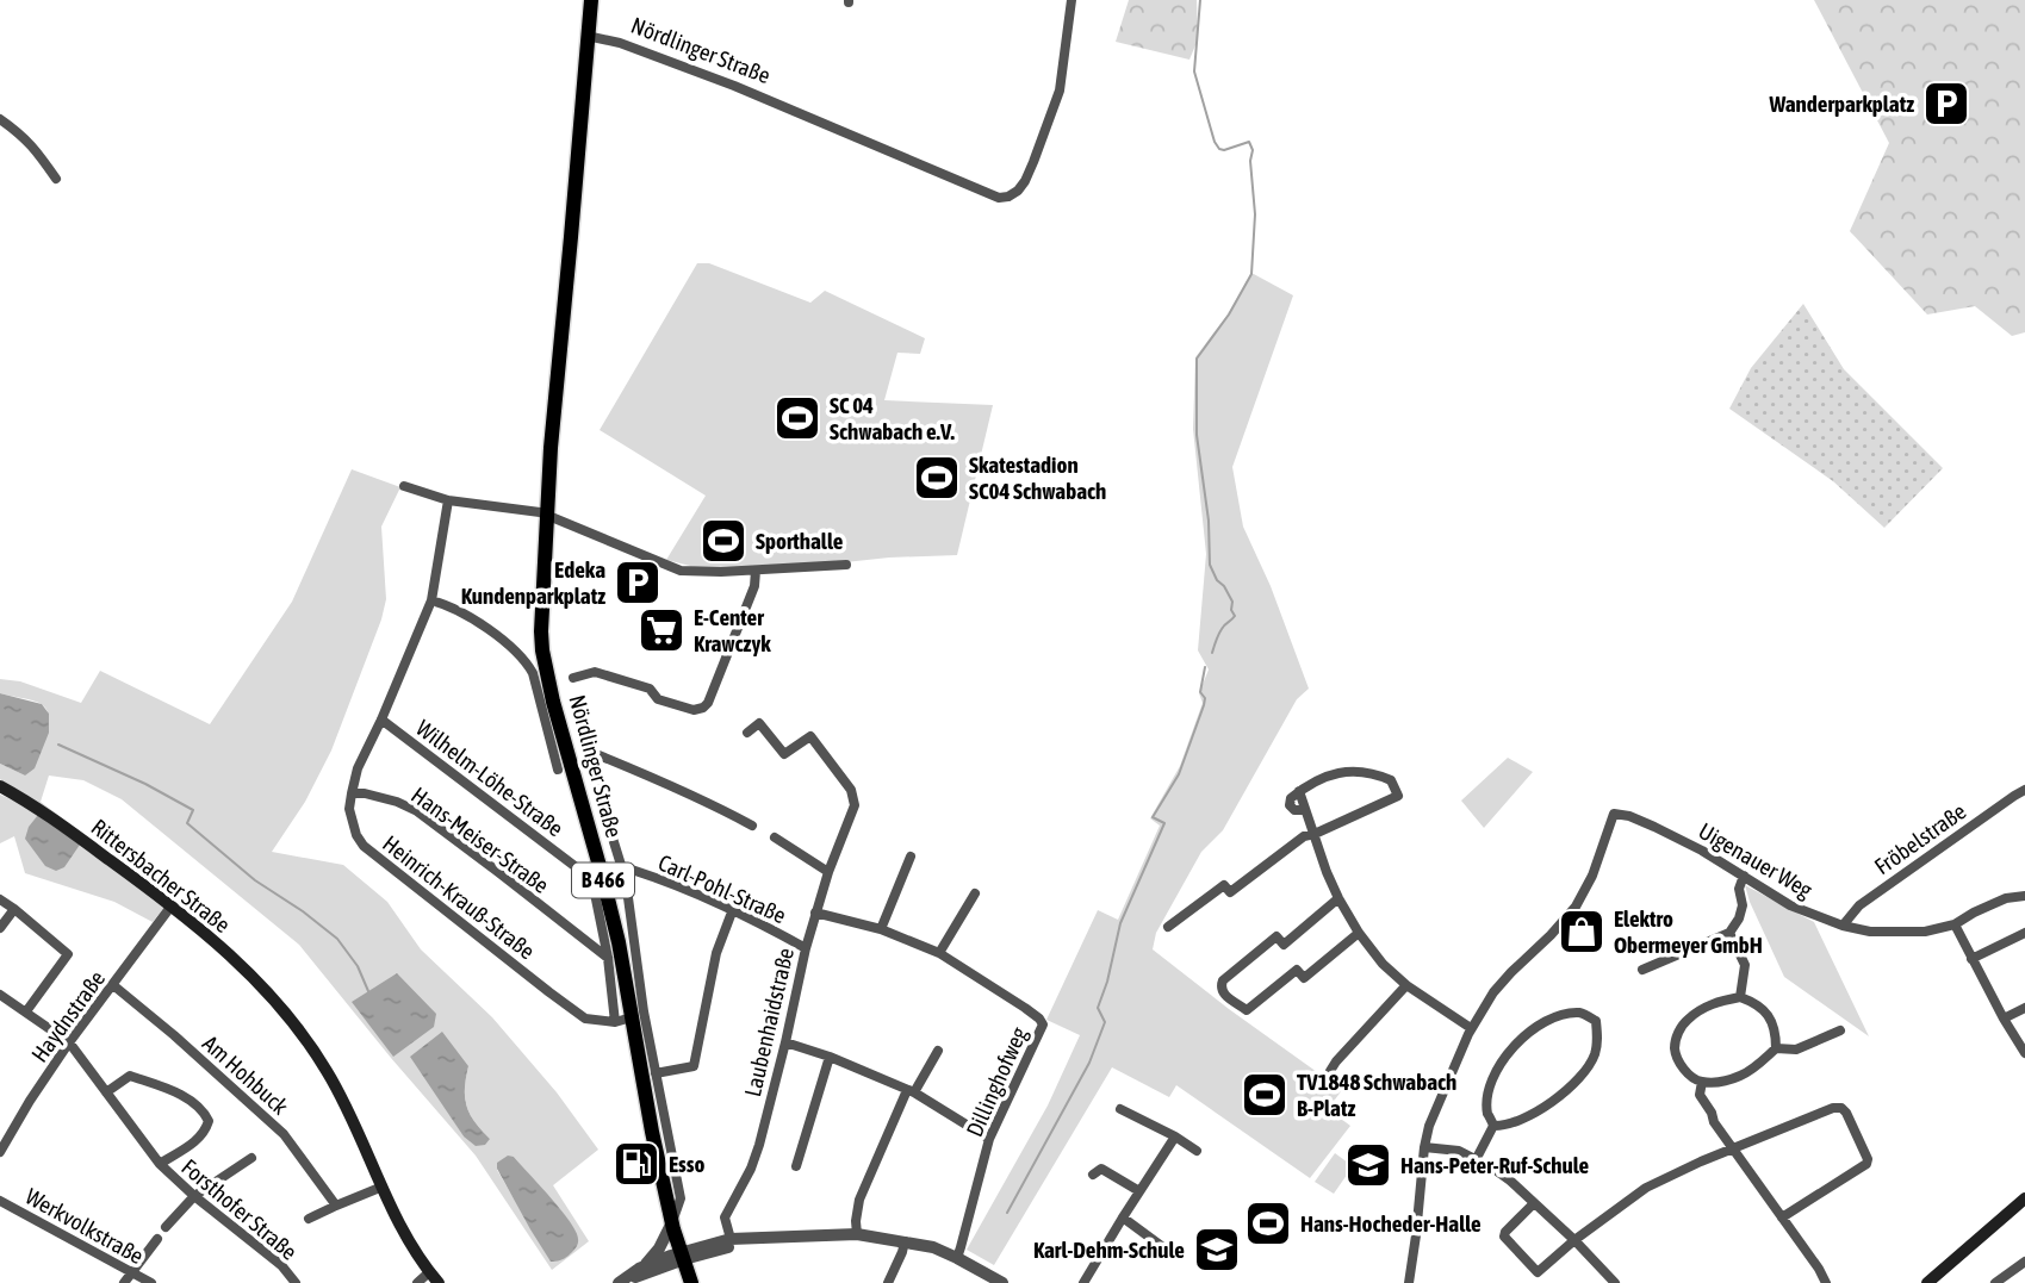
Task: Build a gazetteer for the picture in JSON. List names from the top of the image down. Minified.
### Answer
{"streets":{"main road":["Nördlinger Straße","Rittersbacher Straße","B 466"],"street":["Wilhelm-Löhe-Straße","Fröbelstraße","Hans-Meiser-Straße","Uigenauer Weg","Carl-Pohl-Straße","Heinrich-Krauß-Straße","Haydnstraße","Laubenhaidstraße","Am Hohbuck","Dillinghofweg","Forsthofer Straße","Werkvolkstraße"]},"crossings":[["Nördlinger Straße","B 466"],["Nördlinger Straße","Carl-Pohl-Straße"],["Wilhelm-Löhe-Straße","Hans-Meiser-Straße"],["Wilhelm-Löhe-Straße","Heinrich-Krauß-Straße"],["Fröbelstraße","Uigenauer Weg"],["Hans-Meiser-Straße","Heinrich-Krauß-Straße"],["Rittersbacher Straße","Haydnstraße"],["Carl-Pohl-Straße","Laubenhaidstraße"],["Haydnstraße","Am Hohbuck"],["Haydnstraße","Forsthofer Straße"]],"places":{"parking":["Wanderparkplatz","Edeka Kundenparkplatz"],"sports":["SC 04 Schwabach e.V.","Skatestadion SC04 Schwabach","Sporthalle","TV1848 Schwabach B-Platz","Hans-Hocheder-Halle"],"supermarket":["E-Center Krawczyk"],"shop":["Elektro Obermeyer GmbH"],"fuel station":["Esso"],"school or university":["Hans-Peter-Ruf-Schule","Karl-Dehm-Schule"]}}
